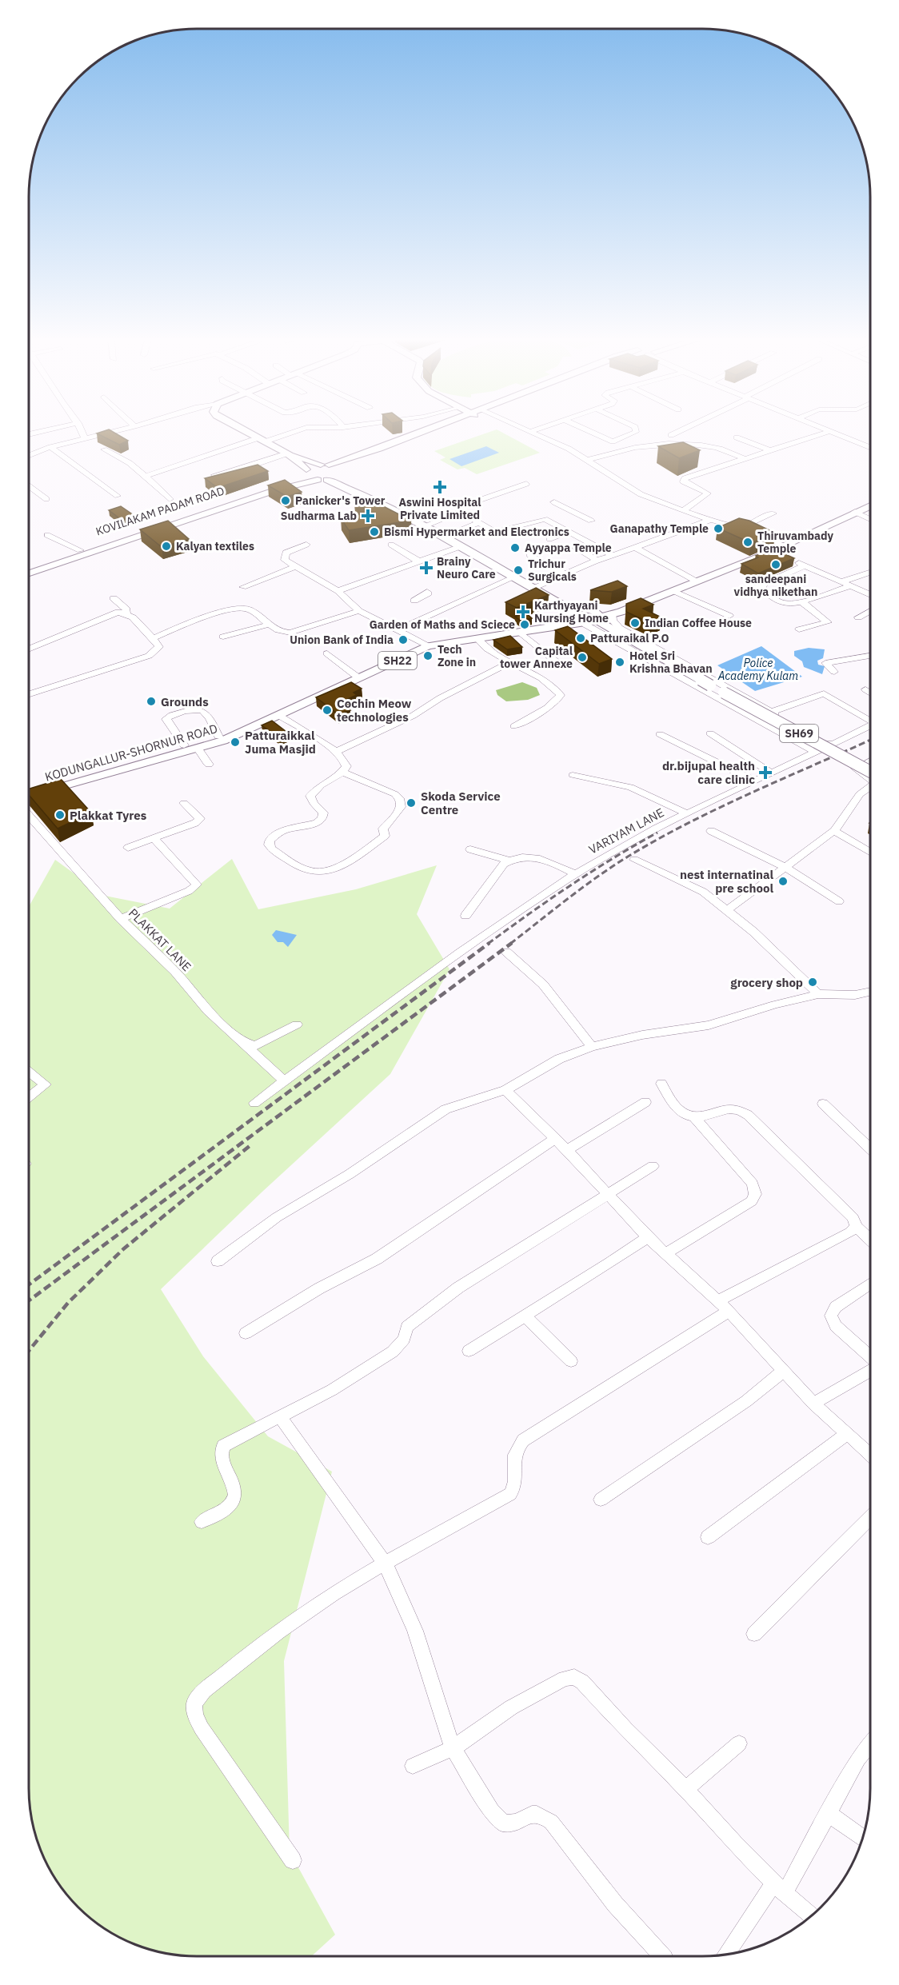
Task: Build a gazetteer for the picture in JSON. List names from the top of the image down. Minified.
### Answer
{"streets":{"main road":["KOVILAKAM PADAM ROAD","SH22","SH69","KODUNGALLUR-SHORNUR ROAD"],"street":["VARIYAM LANE","PLAKKAT LANE"]},"crossings":[["KOVILAKAM PADAM ROAD","SH69"],["SH22","SH69"],["SH22","KODUNGALLUR-SHORNUR ROAD"],["VARIYAM LANE","PLAKKAT LANE"]],"water":["Police Academy Kulam"],"places":{"health":["Aswini Hospital Private Limited","Sudharma Lab","Brainy Neuro Care","Karthyayani Nursing Home","dr.bijupal health care clinic"],"other":["Panicker's Tower","Ganapathy Temple","Bismi Hypermarket and Electronics","Thiruvambady Temple","Kalyan textiles","Ayyappa Temple","sandeepani vidhya nikethan","Trichur Surgicals","Indian Coffee House","Garden of Maths and Sciece","Patturaikal P.O","Union Bank of India","Tech Zone in","Capital tower Annexe","Hotel Sri Krishna Bhavan","Grounds","Cochin Meow technologies","Patturaikkal Juma Masjid","Skoda Service Centre","Plakkat Tyres","nest internatinal pre school","grocery shop"]}}
